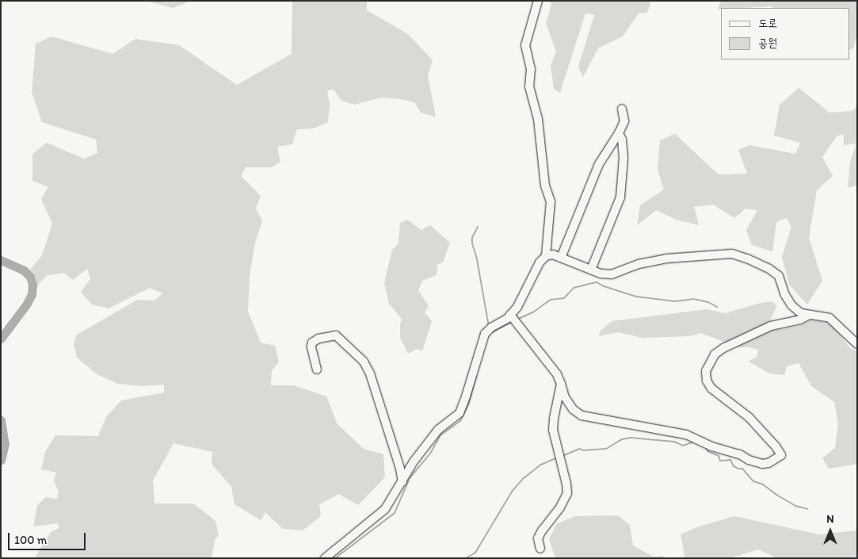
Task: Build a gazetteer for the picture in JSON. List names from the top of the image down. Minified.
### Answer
{"legend":["도로","공원"],"scale_bar":"100 m","north":"top"}
